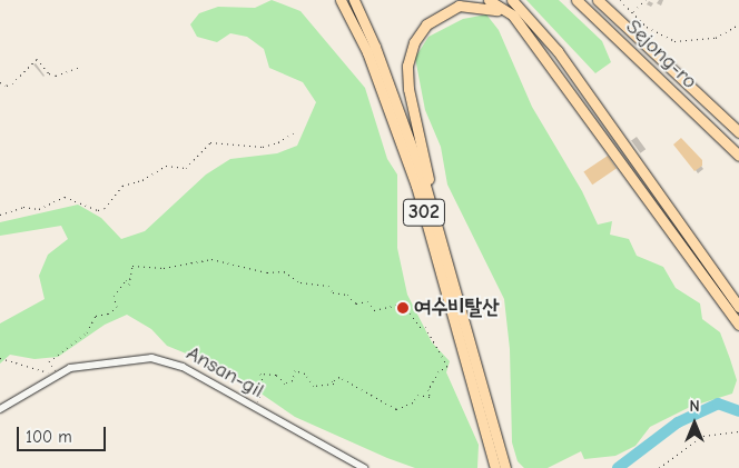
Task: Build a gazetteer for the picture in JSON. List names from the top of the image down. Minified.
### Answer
{"streets":{"highway":["Sejong-ro","302"],"street":["Ansan-gil"]},"places":["여수비탈산"],"scale_bar":"100 m","north":"top"}
